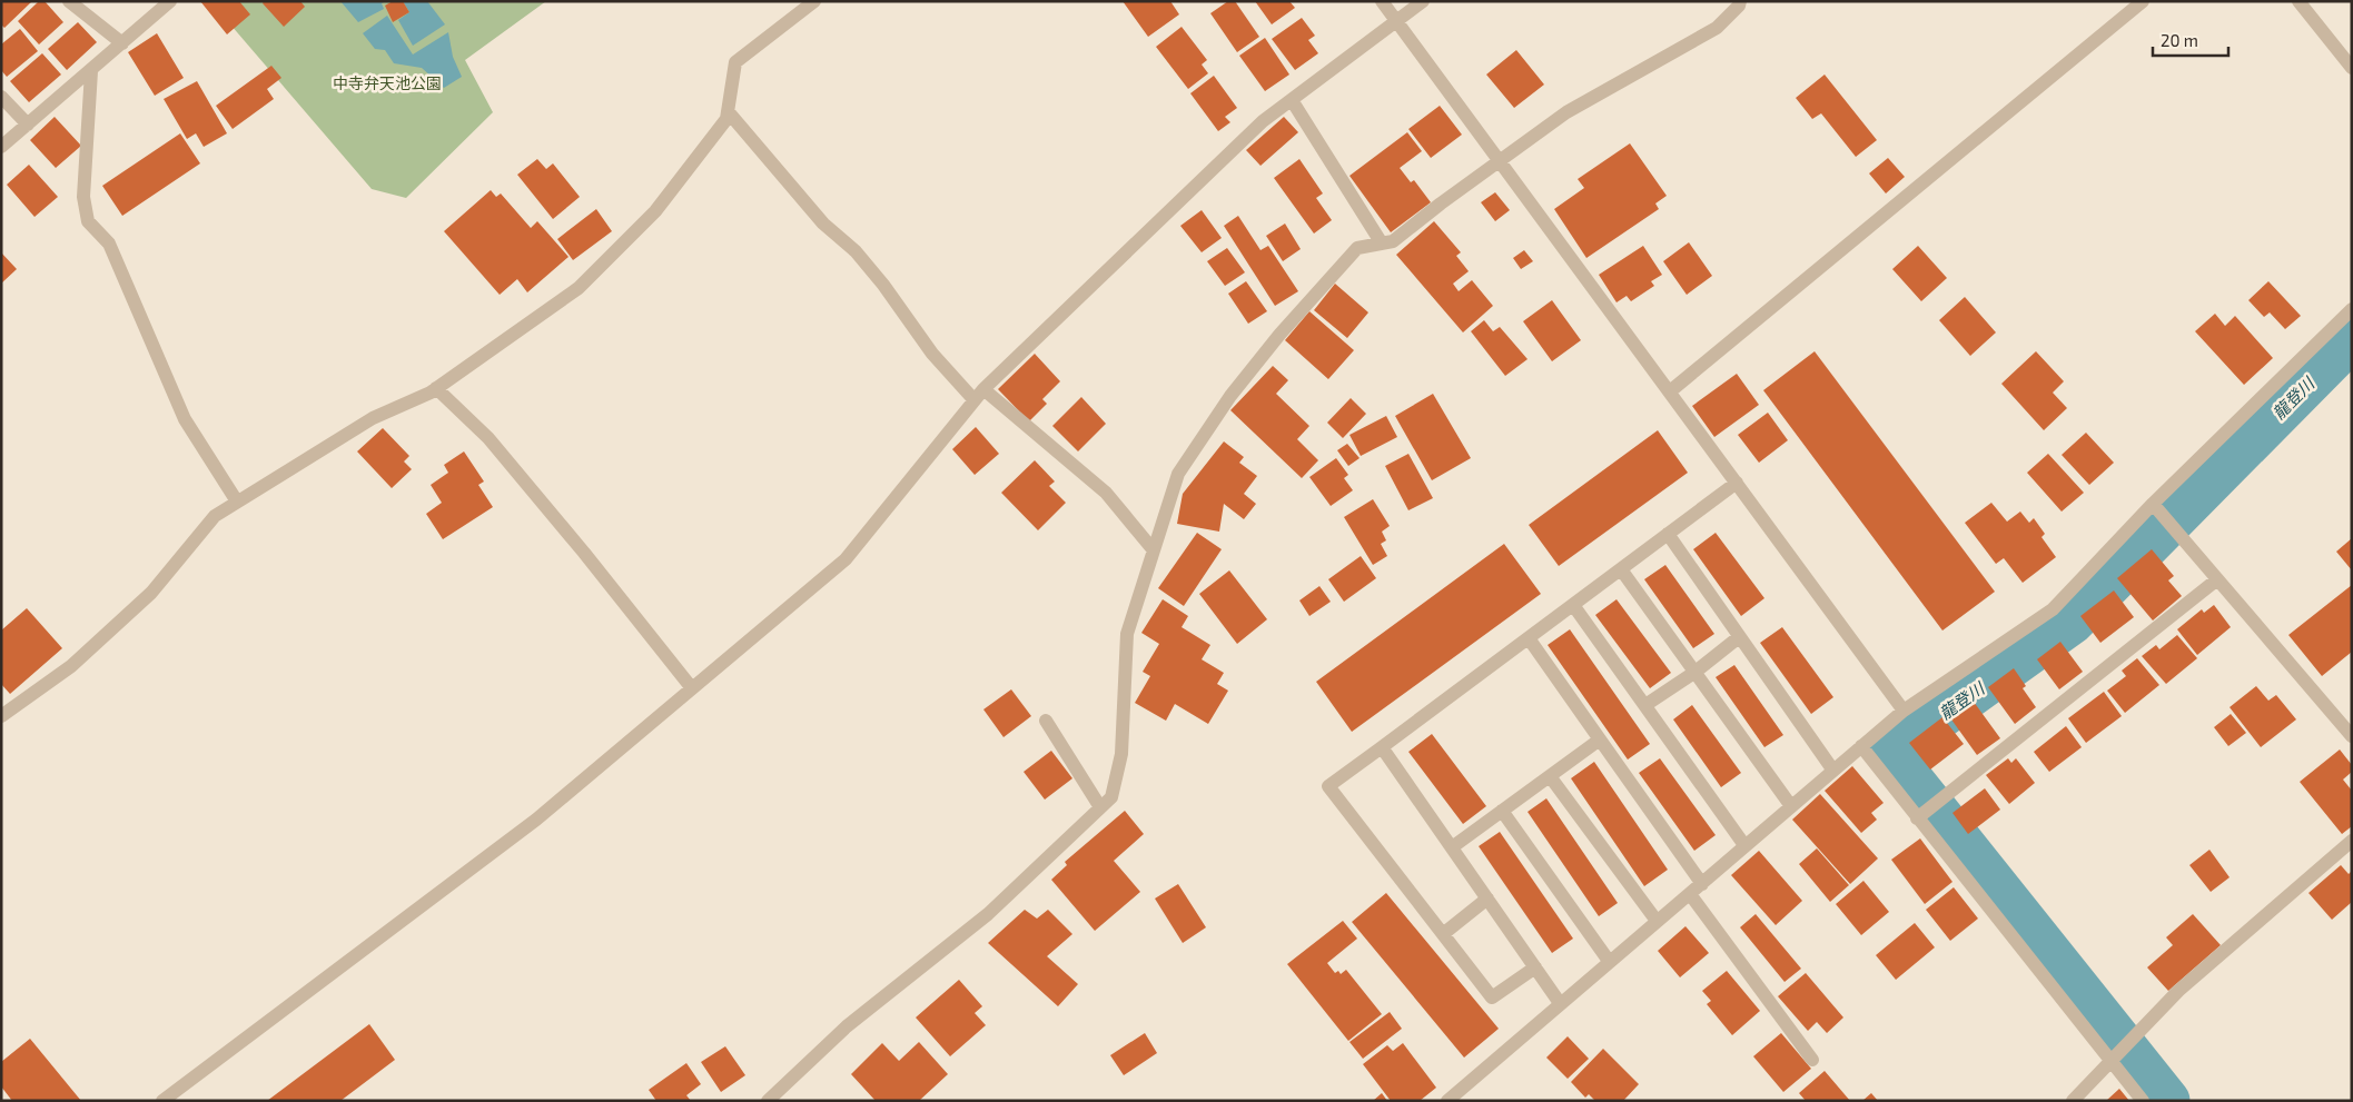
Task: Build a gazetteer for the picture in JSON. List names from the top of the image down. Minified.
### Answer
{"water":["龍登川"],"parks":["中寺弁天池公園"],"scale_bar":"20 m"}
